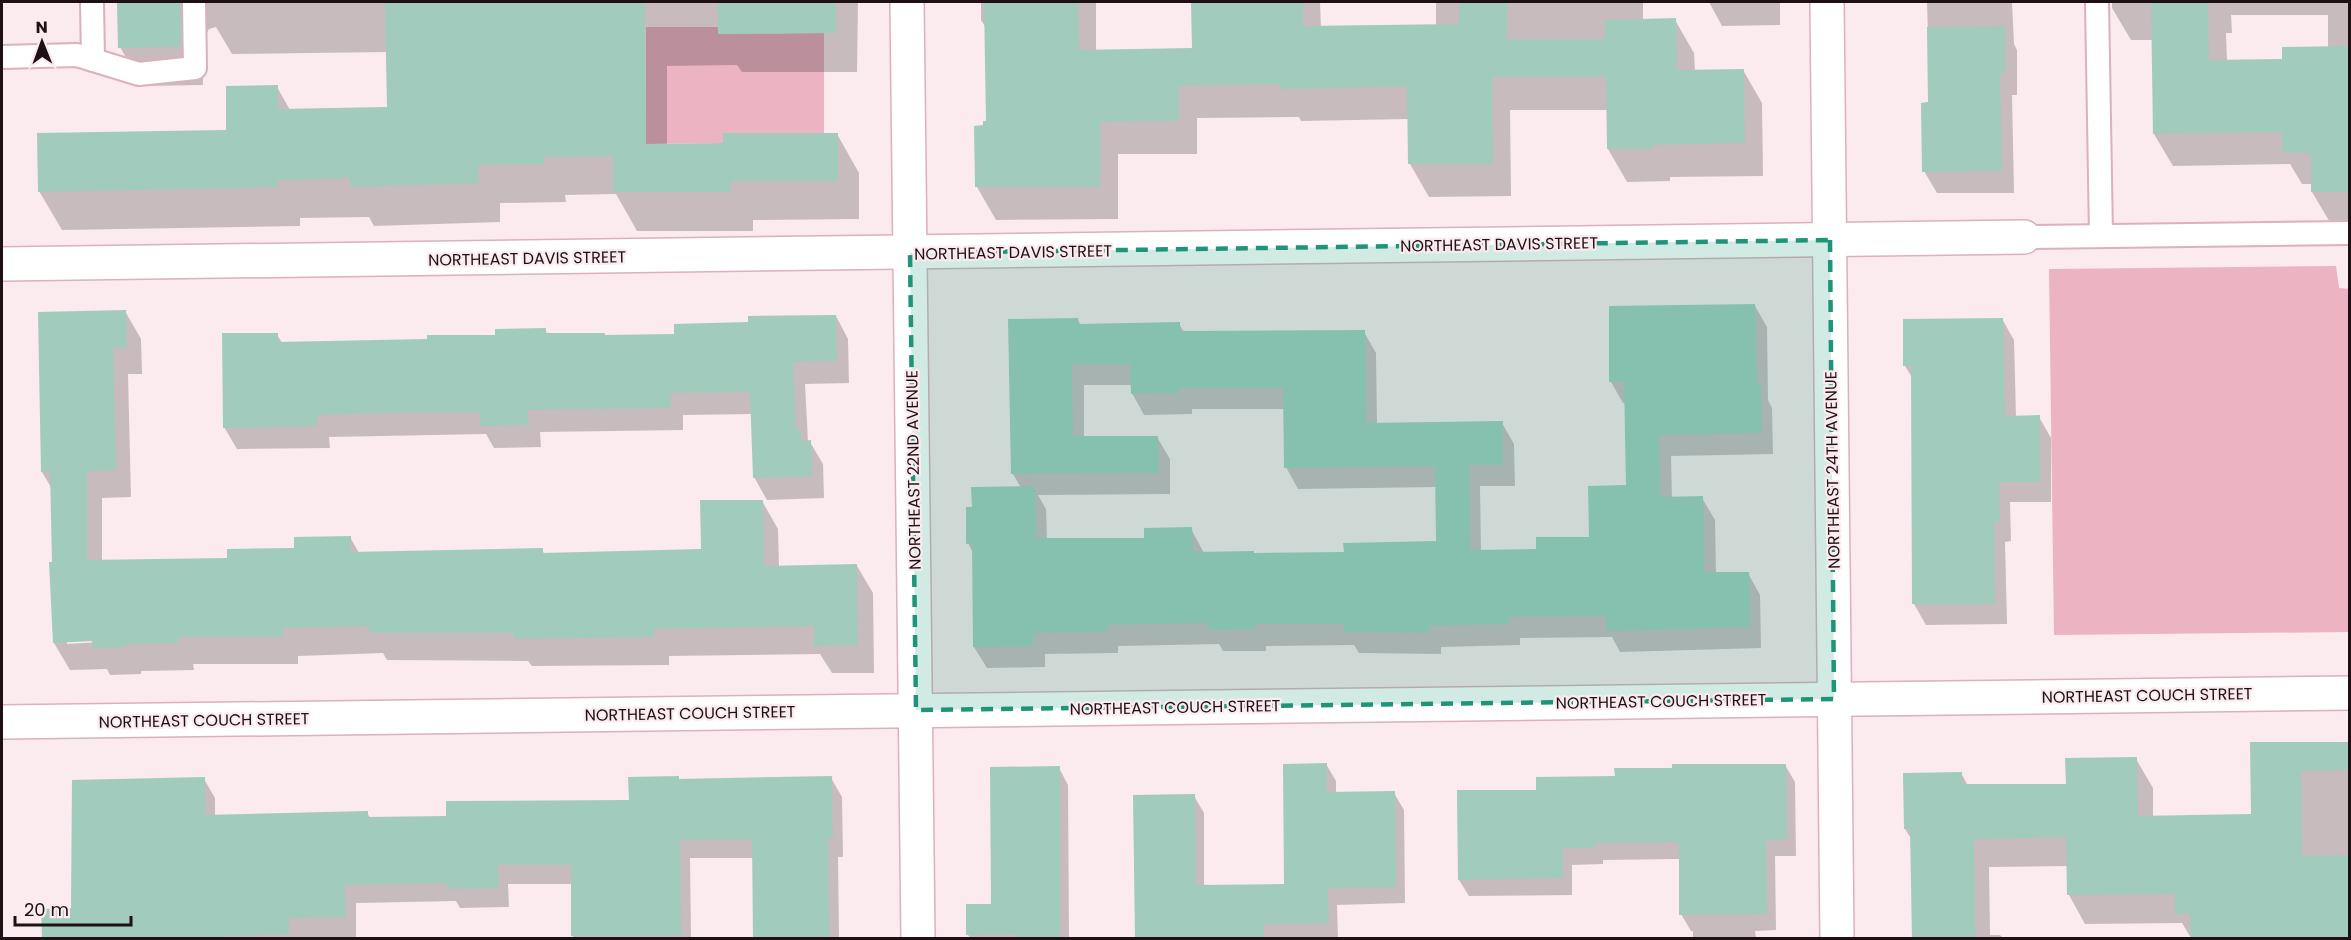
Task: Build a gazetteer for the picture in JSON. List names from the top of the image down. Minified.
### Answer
{"streets":{"street":["NORTHEAST DAVIS STREET","NORTHEAST 22ND AVENUE","NORTHEAST 24TH AVENUE","NORTHEAST COUCH STREET"]},"crossings":[["NORTHEAST DAVIS STREET","NORTHEAST 22ND AVENUE"],["NORTHEAST DAVIS STREET","NORTHEAST 24TH AVENUE"],["NORTHEAST 22ND AVENUE","NORTHEAST COUCH STREET"],["NORTHEAST 24TH AVENUE","NORTHEAST COUCH STREET"]],"scale_bar":"20 m","north":"top"}
